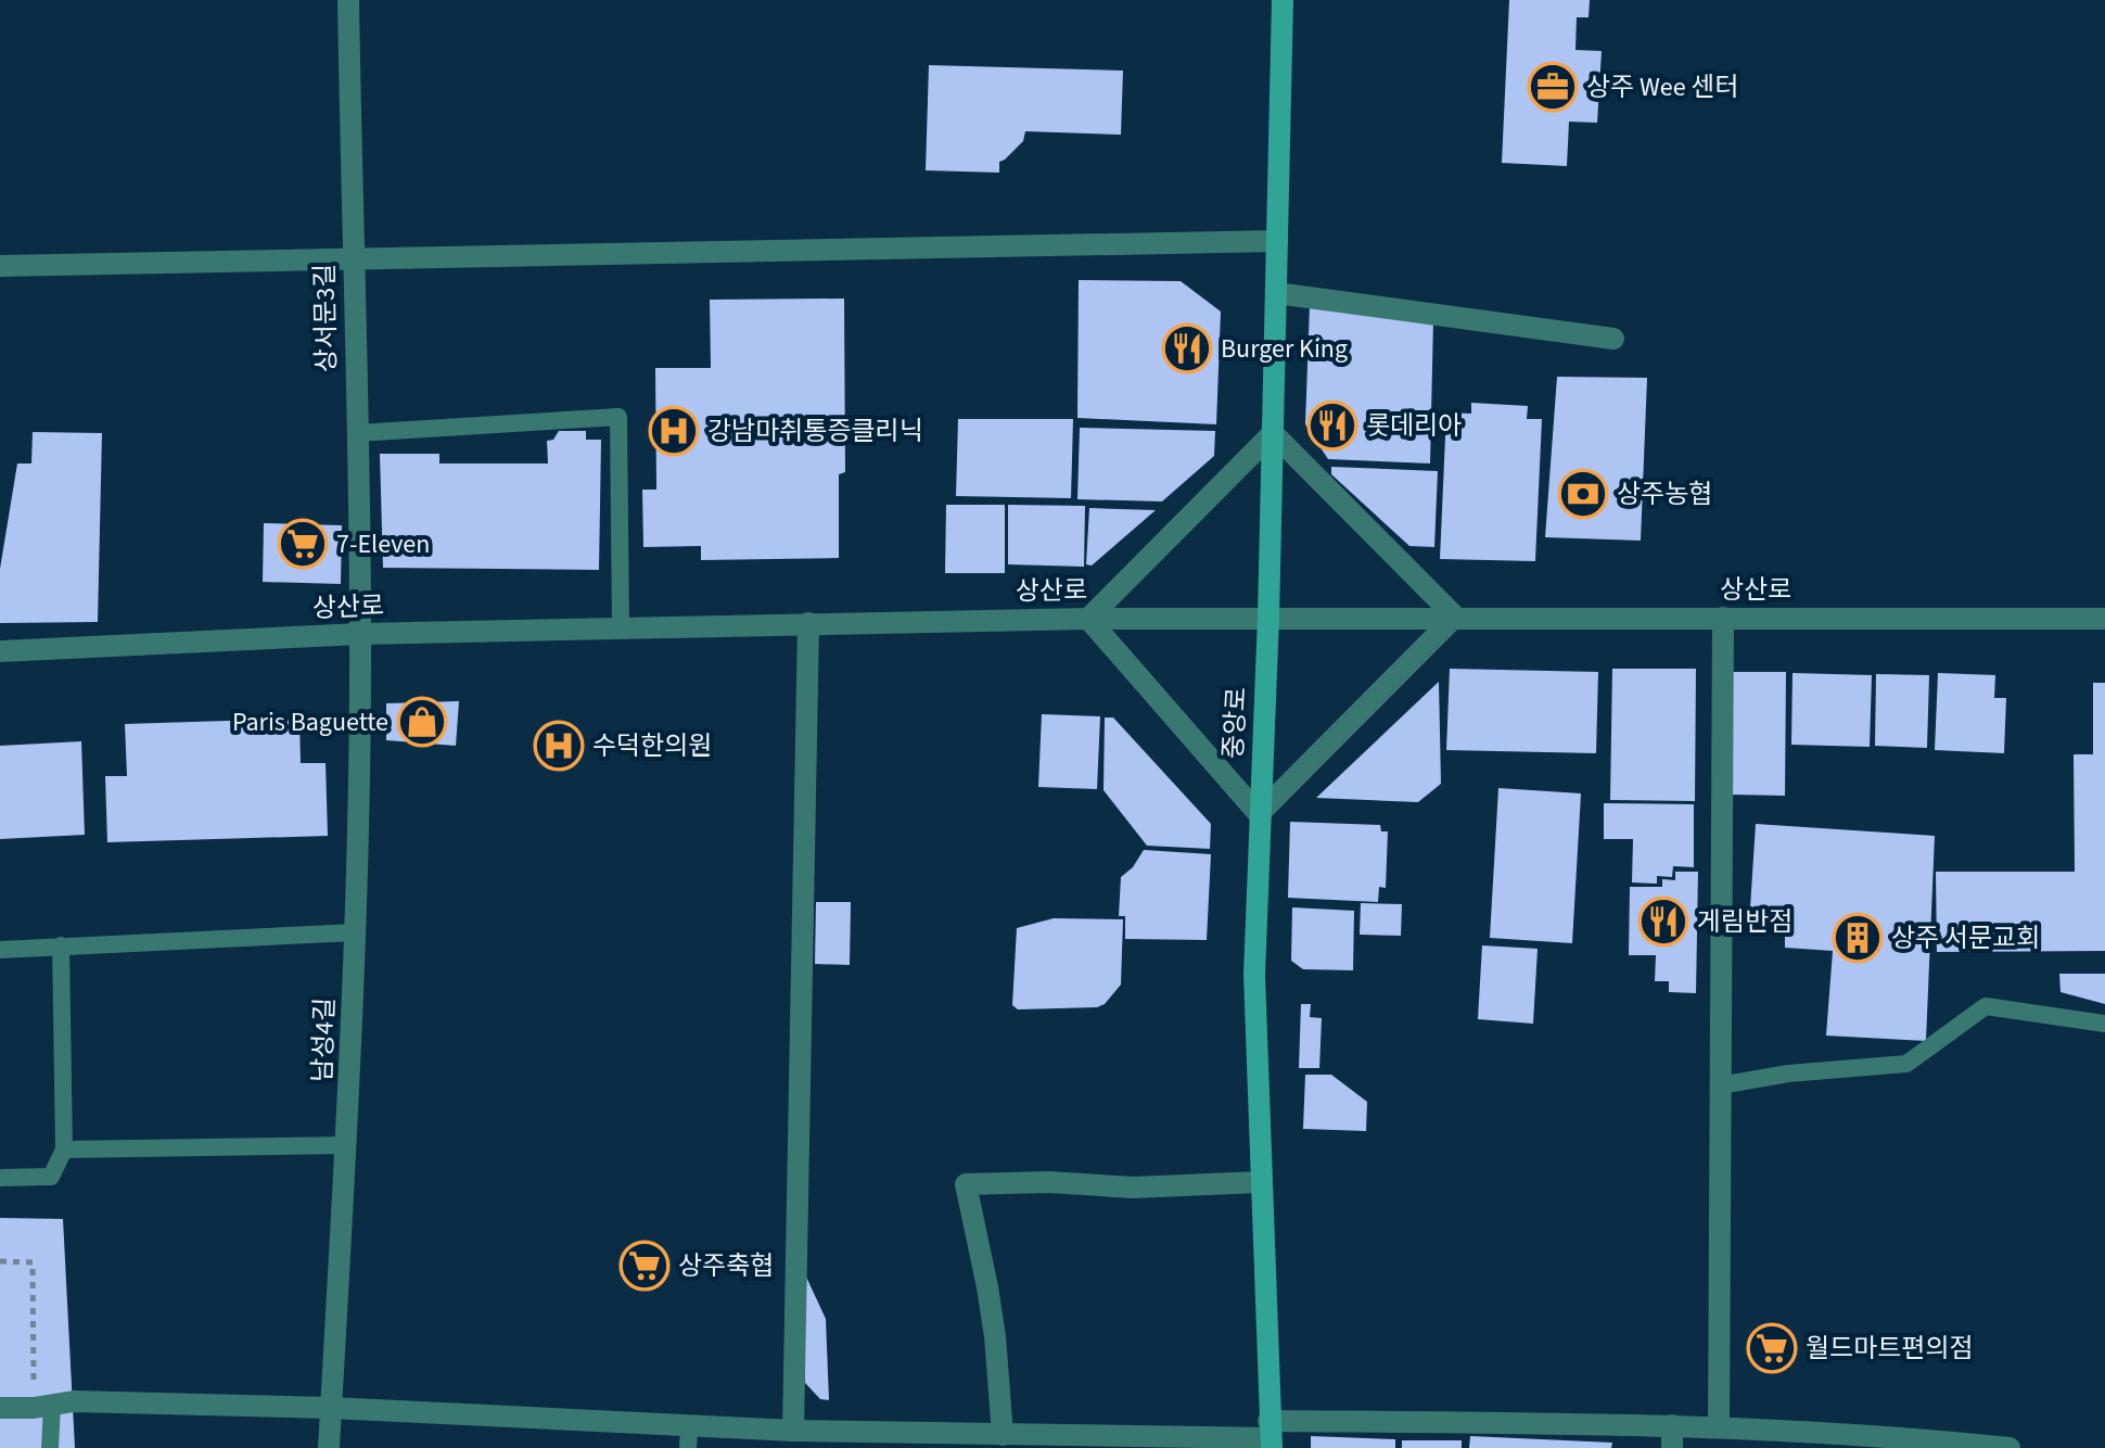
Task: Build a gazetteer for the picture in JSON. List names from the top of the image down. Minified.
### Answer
{"streets":{"main road":["중앙로"],"street":["상서문3길","상산로","남성4길"]},"crossings":[["상서문3길","상산로"],["상서문3길","남성4길"],["상산로","중앙로"],["상산로","남성4길"]],"places":{"office":["상주 Wee 센터"],"restaurant":["Burger King","롯데리아","게림반점"],"hospital":["강남마취통증클리닉","수덕한의원"],"bank":["상주농협"],"supermarket":["7-Eleven","상주축협","월드마트편의점"],"shop":["Paris Baguette"],"building":["상주 서문교회"]}}
